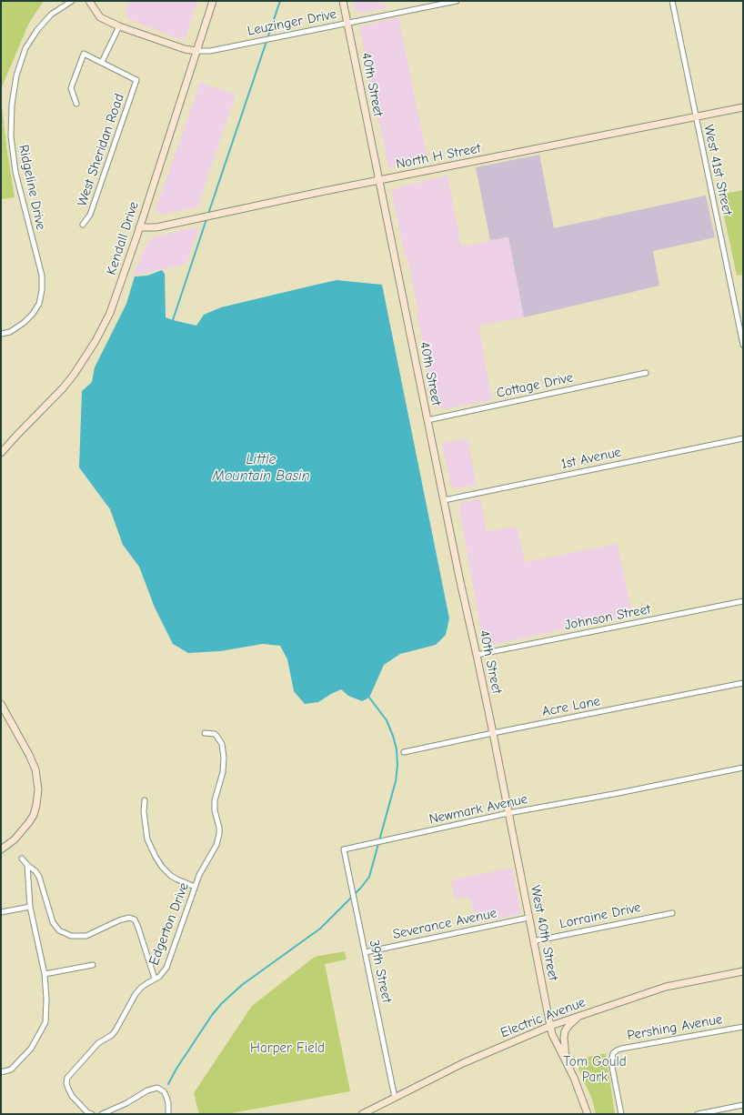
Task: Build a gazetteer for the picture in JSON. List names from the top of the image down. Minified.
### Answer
{"streets":{"main road":["40th Street","North H Street","Kendall Drive","West 40th Street","Electric Avenue"],"street":["Leuzinger Drive","West Sheridan Road","West 41st Street","Ridgeline Drive","Cottage Drive","1st Avenue","Johnson Street","Acre Lane","Newmark Avenue","Lorraine Drive","Edgerton Drive","Severance Avenue","39th Street","Pershing Avenue"]},"crossings":[["Leuzinger Drive","40th Street"],["Leuzinger Drive","Kendall Drive"],["40th Street","North H Street"],["40th Street","Cottage Drive"],["40th Street","1st Avenue"],["40th Street","Johnson Street"],["40th Street","Acre Lane"],["40th Street","West 40th Street"],["North H Street","West 41st Street"],["North H Street","Kendall Drive"],["Newmark Avenue","West 40th Street"],["Newmark Avenue","39th Street"],["Lorraine Drive","West 40th Street"],["Severance Avenue","West 40th Street"],["Severance Avenue","39th Street"],["West 40th Street","Electric Avenue"],["39th Street","Electric Avenue"]],"water":["Little Mountain Basin"],"parks":["Harper Field","Tom Gould Park"]}
